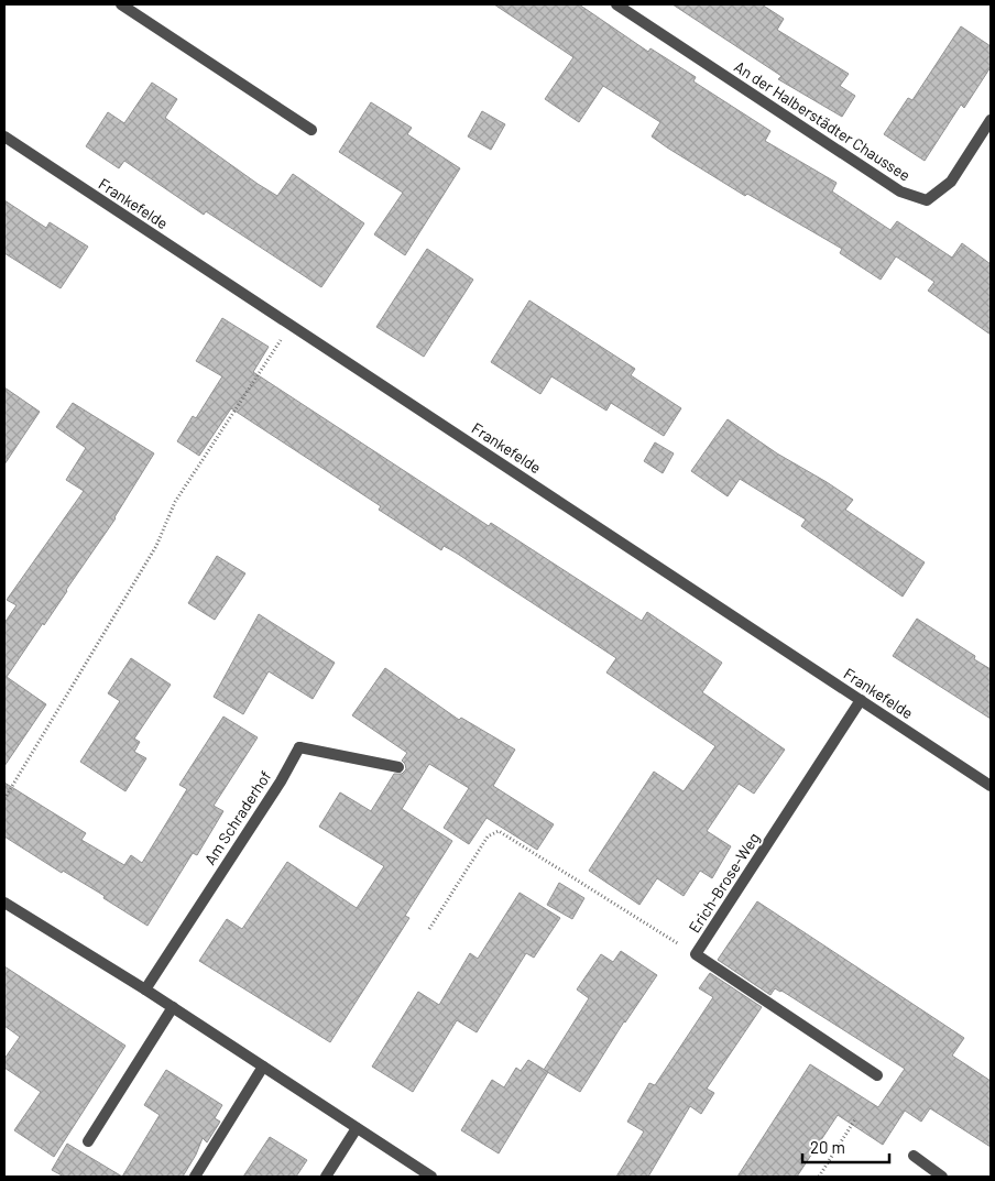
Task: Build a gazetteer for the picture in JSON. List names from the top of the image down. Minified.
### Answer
{"streets":{"street":["An der Halberstädter Chaussee","Frankefelde","Am Schraderhof","Erich-Brose-Weg"]},"crossings":[["Frankefelde","Erich-Brose-Weg"]],"scale_bar":"20 m"}
